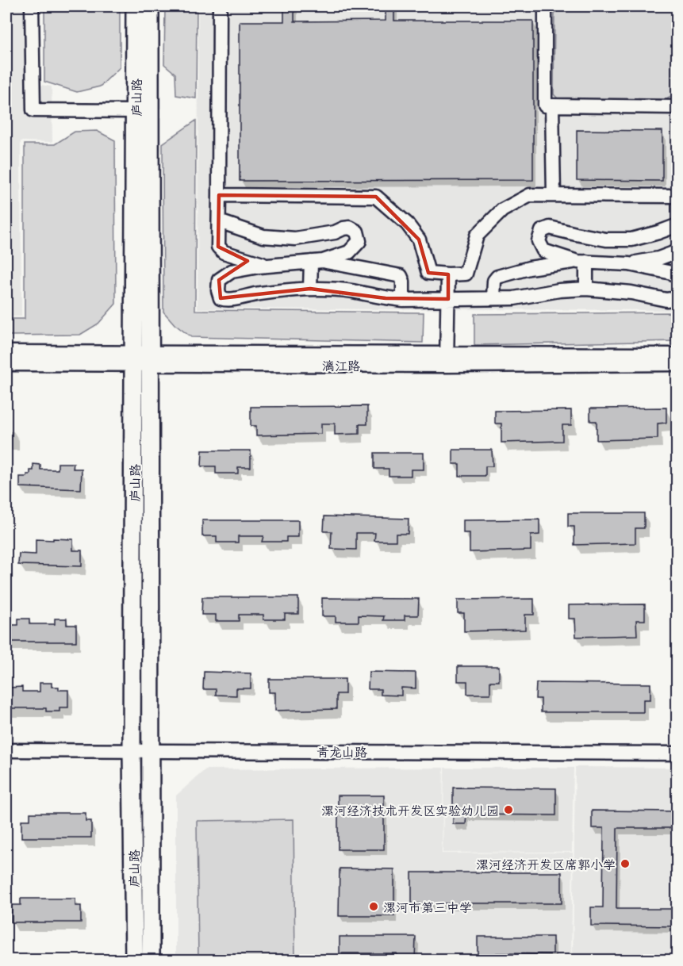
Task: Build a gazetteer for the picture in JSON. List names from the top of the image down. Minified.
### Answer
{"streets":{"main road":["庐山路"],"street":["漓江路","青龙山路"]},"crossings":[["庐山路","漓江路"],["庐山路","青龙山路"]],"places":["漯河经济技术开发区实验幼儿园","漯河经济开发区席郭小学","漯河市第三中学"]}
